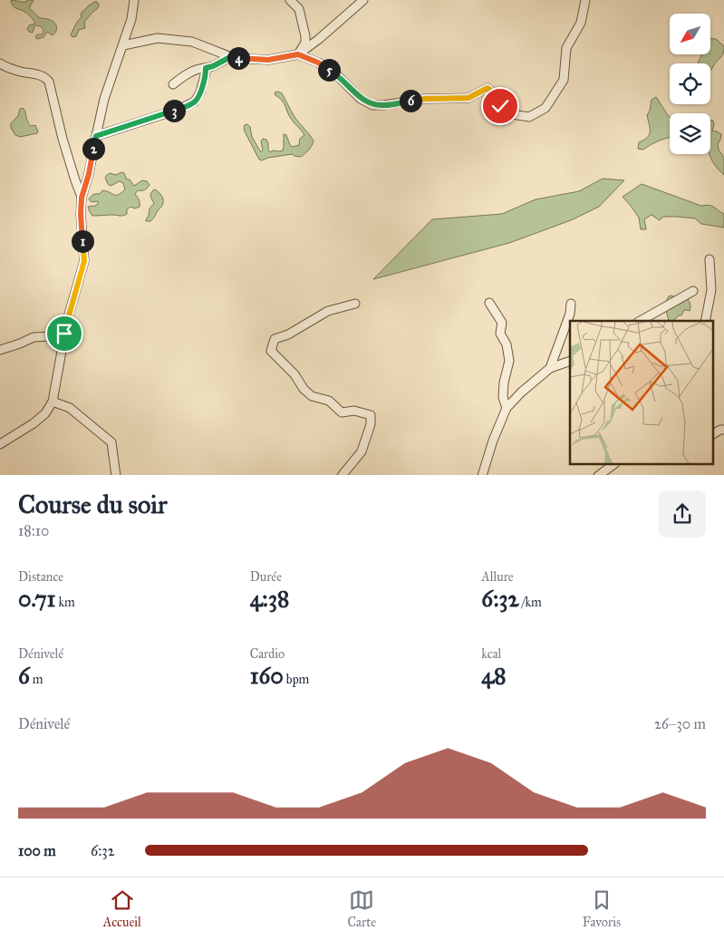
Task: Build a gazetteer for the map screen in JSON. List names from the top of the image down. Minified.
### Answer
{"north":"bottom left","page":{"pins":["4","5","6","3","2","1"],"heading":["Course du soir","18:10"],"stats":[["Distance","0.71 km"],["Durée","4:38"],["Allure","6:32 /km"],["Dénivelé","6 m"],["Cardio","160 bpm"],["kcal","48"]],"chart":["Dénivelé","26–30 m"],"list":[{"name":"100 m","note":"6:32"}],"tabs":["Accueil","Carte","Favoris"]}}
